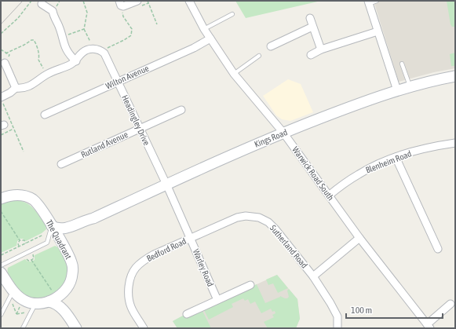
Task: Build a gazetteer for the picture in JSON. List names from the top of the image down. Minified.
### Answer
{"streets":{"street":["Wilton Avenue","Headingley Drive","Kings Road","Rutland Avenue","Blenheim Road","Warwick Road South","The Quadrant","Sutherland Road","Bedford Road","Warley Road"]},"crossings":[["Wilton Avenue","Headingley Drive"],["Wilton Avenue","Warwick Road South"],["Headingley Drive","Kings Road"],["Headingley Drive","Rutland Avenue"],["Headingley Drive","Warley Road"],["Kings Road","Warwick Road South"],["Kings Road","The Quadrant"],["Kings Road","Warley Road"],["Blenheim Road","Warwick Road South"],["Sutherland Road","Bedford Road"],["Sutherland Road","Warley Road"],["Bedford Road","Warley Road"]],"scale_bar":"100 m"}
